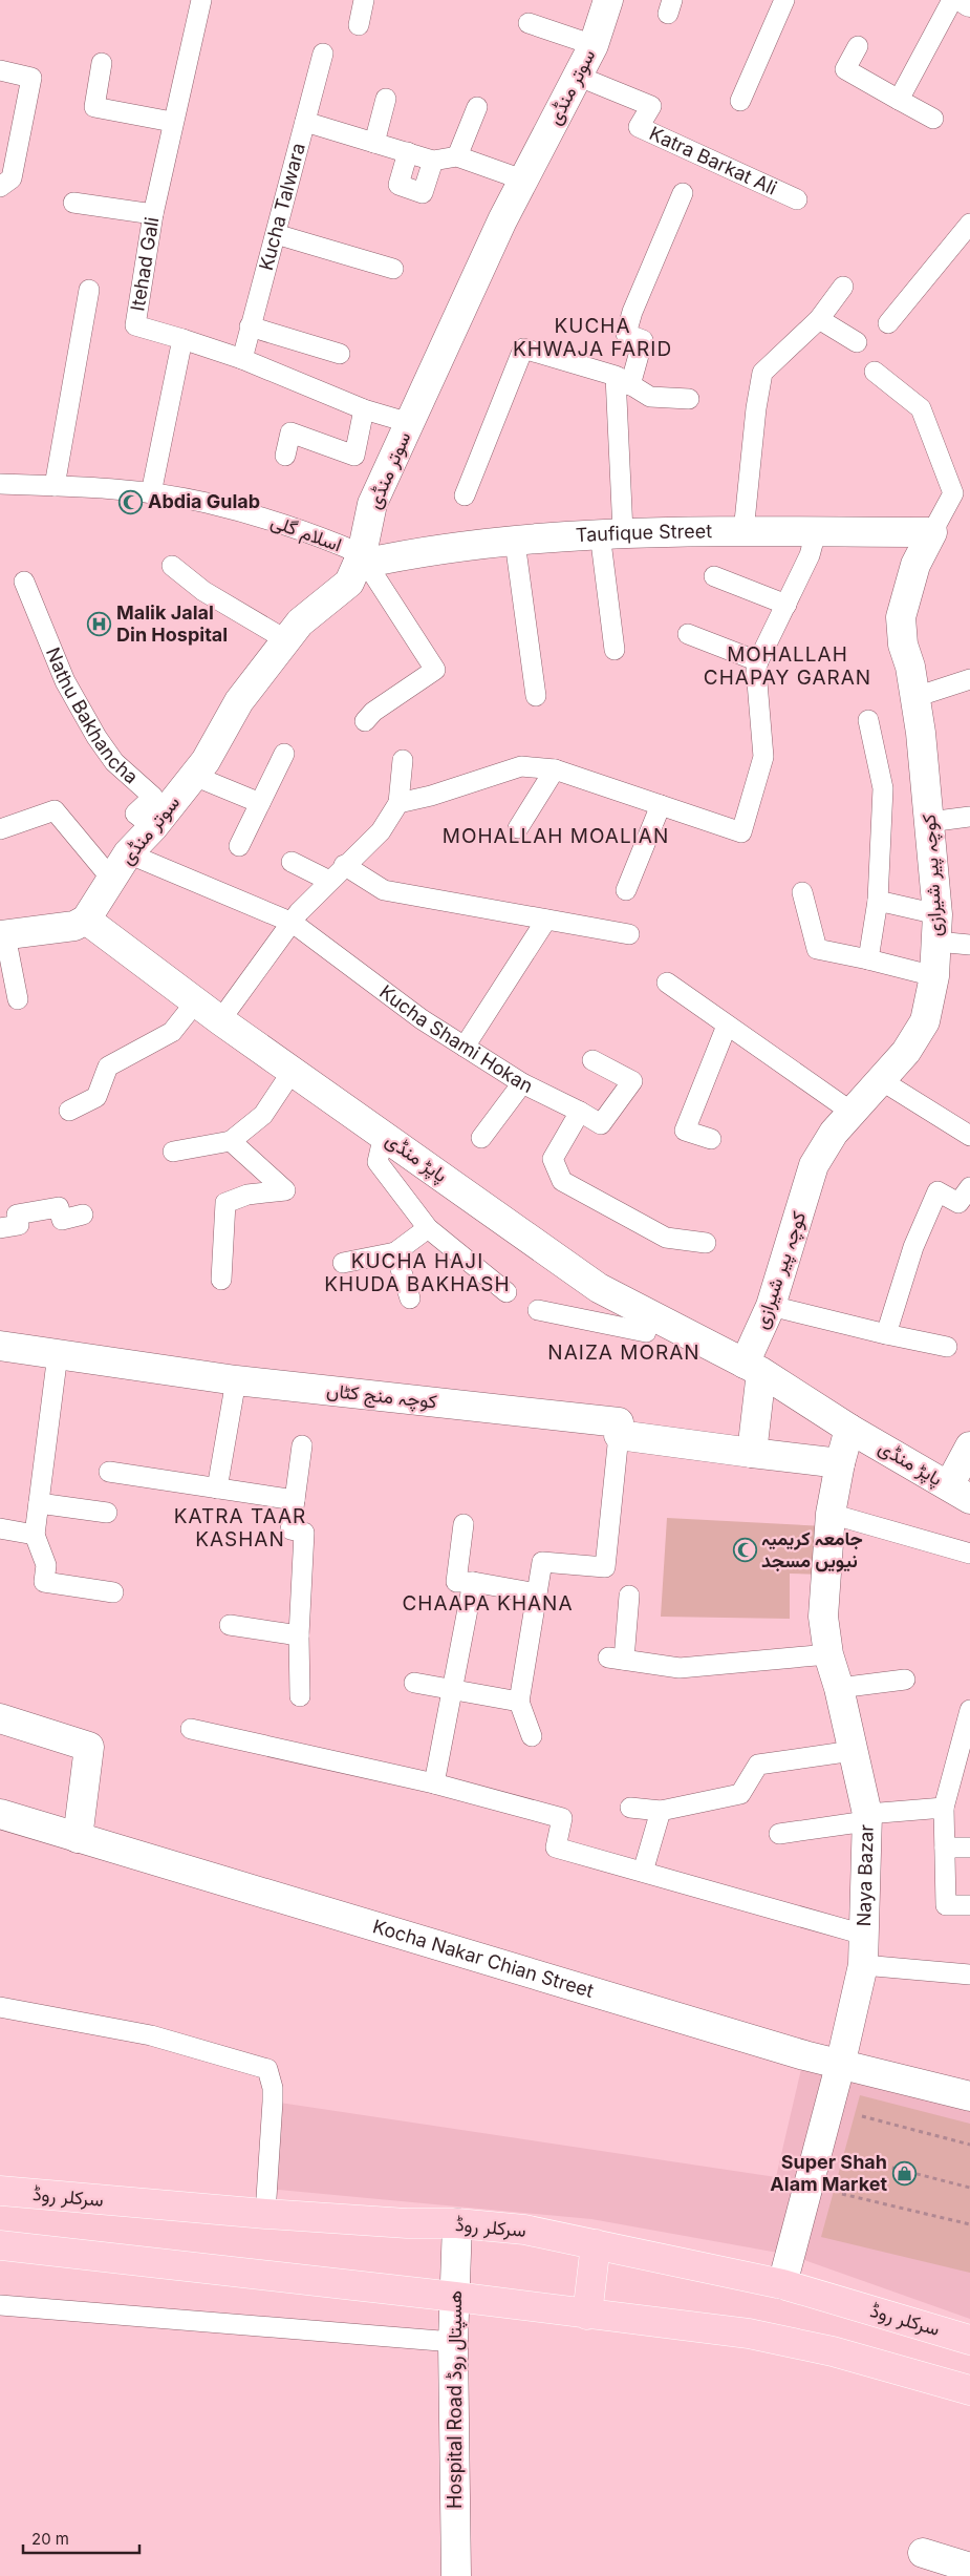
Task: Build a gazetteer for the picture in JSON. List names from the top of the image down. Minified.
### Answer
{"streets":{"main road":["سرکلر روڈ"],"street":["سوتر منڈی","Taufique Street","کوچہ پیر شیرازی","پاپڑ منڈی","کوچہ منج کٹاں","Naya Bazar","Kocha Nakar Chian Street","Hospital Road ھسپتال روڈ"],"lane":["Katra Barkat Ali","Kucha Talwara","Itehad Gali","اسلام گلی","Nathu Bakhancha","Kucha Shami Hokan"]},"crossings":[["سوتر منڈی","Katra Barkat Ali"],["سوتر منڈی","اسلام گلی"],["سوتر منڈی","Taufique Street"],["سوتر منڈی","Nathu Bakhancha"],["سوتر منڈی","Kucha Shami Hokan"],["سوتر منڈی","پاپڑ منڈی"],["اسلام گلی","Taufique Street"],["Taufique Street","کوچہ پیر شیرازی"],["کوچہ پیر شیرازی","پاپڑ منڈی"],["پاپڑ منڈی","Naya Bazar"],["Naya Bazar","Kocha Nakar Chian Street"],["Naya Bazar","سرکلر روڈ"],["سرکلر روڈ","Hospital Road ھسپتال روڈ"]],"districts":["KUCHA KHWAJA FARID","MOHALLAH CHAPAY GARAN","MOHALLAH MOALIAN","KUCHA HAJI KHUDA BAKHASH","NAIZA MORAN","KATRA TAAR KASHAN","CHAAPA KHANA"],"places":{"mosque":["Abdia Gulab","جامعہ کریمیہ نیویں مسجد"],"hospital":["Malik Jalal Din Hospital"],"shop":["Super Shah Alam Market"]},"scale_bar":"20 m"}
